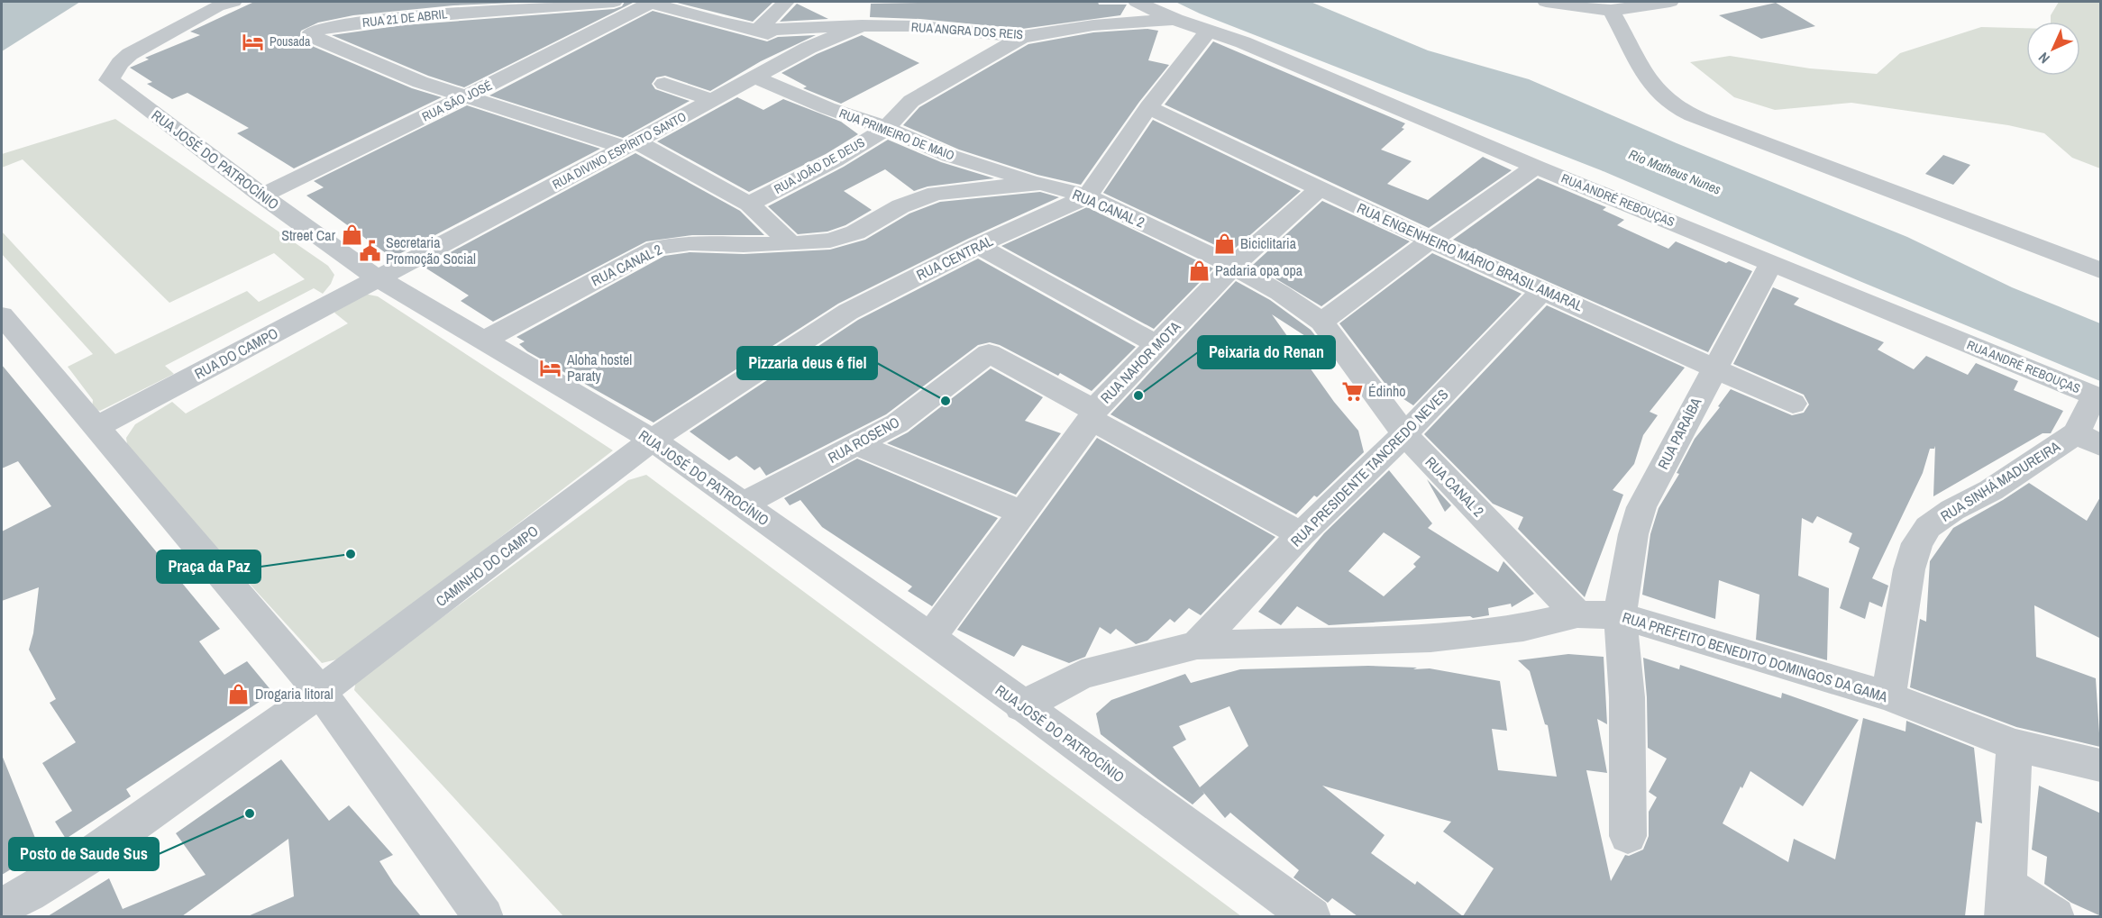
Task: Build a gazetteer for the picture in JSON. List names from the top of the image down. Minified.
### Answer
{"streets":{"street":["RUA 21 DE ABRIL","RUA ANGRA DOS REIS","RUA SÃO JOSÉ","RUA PRIMEIRO DE MAIO","RUA DIVINO ESPÍRITO SANTO","RUA JOSÉ DO PATROCÍNIO","RUA JOÃO DE DEUS","RUA ANDRÉ REBOUÇAS","RUA CANAL 2","RUA ENGENHEIRO MÁRIO BRASIL AMARAL","RUA CENTRAL","RUA DO CAMPO","RUA NAHOR MOTA","RUA PARAÍBA","RUA ROSENO","RUA PRESIDENTE TANCREDO NEVES","RUA SINHÁ MADUREIRA","CAMINHO DO CAMPO","RUA PREFEITO BENEDITO DOMINGOS DA GAMA"]},"crossings":[["RUA 21 DE ABRIL","RUA SÃO JOSÉ"],["RUA ANGRA DOS REIS","RUA SÃO JOSÉ"],["RUA ANGRA DOS REIS","RUA DIVINO ESPÍRITO SANTO"],["RUA ANGRA DOS REIS","RUA JOÃO DE DEUS"],["RUA ANGRA DOS REIS","RUA ANDRÉ REBOUÇAS"],["RUA SÃO JOSÉ","RUA JOSÉ DO PATROCÍNIO"],["RUA PRIMEIRO DE MAIO","RUA DIVINO ESPÍRITO SANTO"],["RUA PRIMEIRO DE MAIO","RUA JOÃO DE DEUS"],["RUA PRIMEIRO DE MAIO","RUA CANAL 2"],["RUA DIVINO ESPÍRITO SANTO","RUA JOSÉ DO PATROCÍNIO"],["RUA DIVINO ESPÍRITO SANTO","RUA DO CAMPO"],["RUA JOSÉ DO PATROCÍNIO","RUA CANAL 2"],["RUA JOSÉ DO PATROCÍNIO","RUA CENTRAL"],["RUA JOSÉ DO PATROCÍNIO","RUA DO CAMPO"],["RUA JOSÉ DO PATROCÍNIO","RUA NAHOR MOTA"],["RUA JOSÉ DO PATROCÍNIO","RUA ROSENO"],["RUA JOSÉ DO PATROCÍNIO","CAMINHO DO CAMPO"],["RUA JOSÉ DO PATROCÍNIO","RUA PREFEITO BENEDITO DOMINGOS DA GAMA"],["RUA ANDRÉ REBOUÇAS","RUA PARAÍBA"],["RUA ANDRÉ REBOUÇAS","RUA SINHÁ MADUREIRA"],["RUA CANAL 2","RUA CENTRAL"],["RUA CANAL 2","RUA NAHOR MOTA"],["RUA CANAL 2","RUA PRESIDENTE TANCREDO NEVES"],["RUA CANAL 2","RUA PREFEITO BENEDITO DOMINGOS DA GAMA"],["RUA ENGENHEIRO MÁRIO BRASIL AMARAL","RUA NAHOR MOTA"],["RUA ENGENHEIRO MÁRIO BRASIL AMARAL","RUA PARAÍBA"],["RUA ENGENHEIRO MÁRIO BRASIL AMARAL","RUA PRESIDENTE TANCREDO NEVES"],["RUA CENTRAL","CAMINHO DO CAMPO"],["RUA NAHOR MOTA","RUA ROSENO"],["RUA PARAÍBA","RUA PREFEITO BENEDITO DOMINGOS DA GAMA"],["RUA PRESIDENTE TANCREDO NEVES","RUA PREFEITO BENEDITO DOMINGOS DA GAMA"],["RUA SINHÁ MADUREIRA","RUA PREFEITO BENEDITO DOMINGOS DA GAMA"]],"water":["Rio Matheus Nunes"],"places":{"hotel":["Pousada","Aloha hostel Paraty"],"shop":["Street Car","Biciclitaria","Padaria opa opa","Drogaria litoral"],"public building":["Secretaria Promoção Social"],"supermarket":["Édinho"],"other":["Peixaria do Renan","Pizzaria deus é fiel","Praça da Paz","Posto de Saude Sus"]},"north":"bottom left"}
